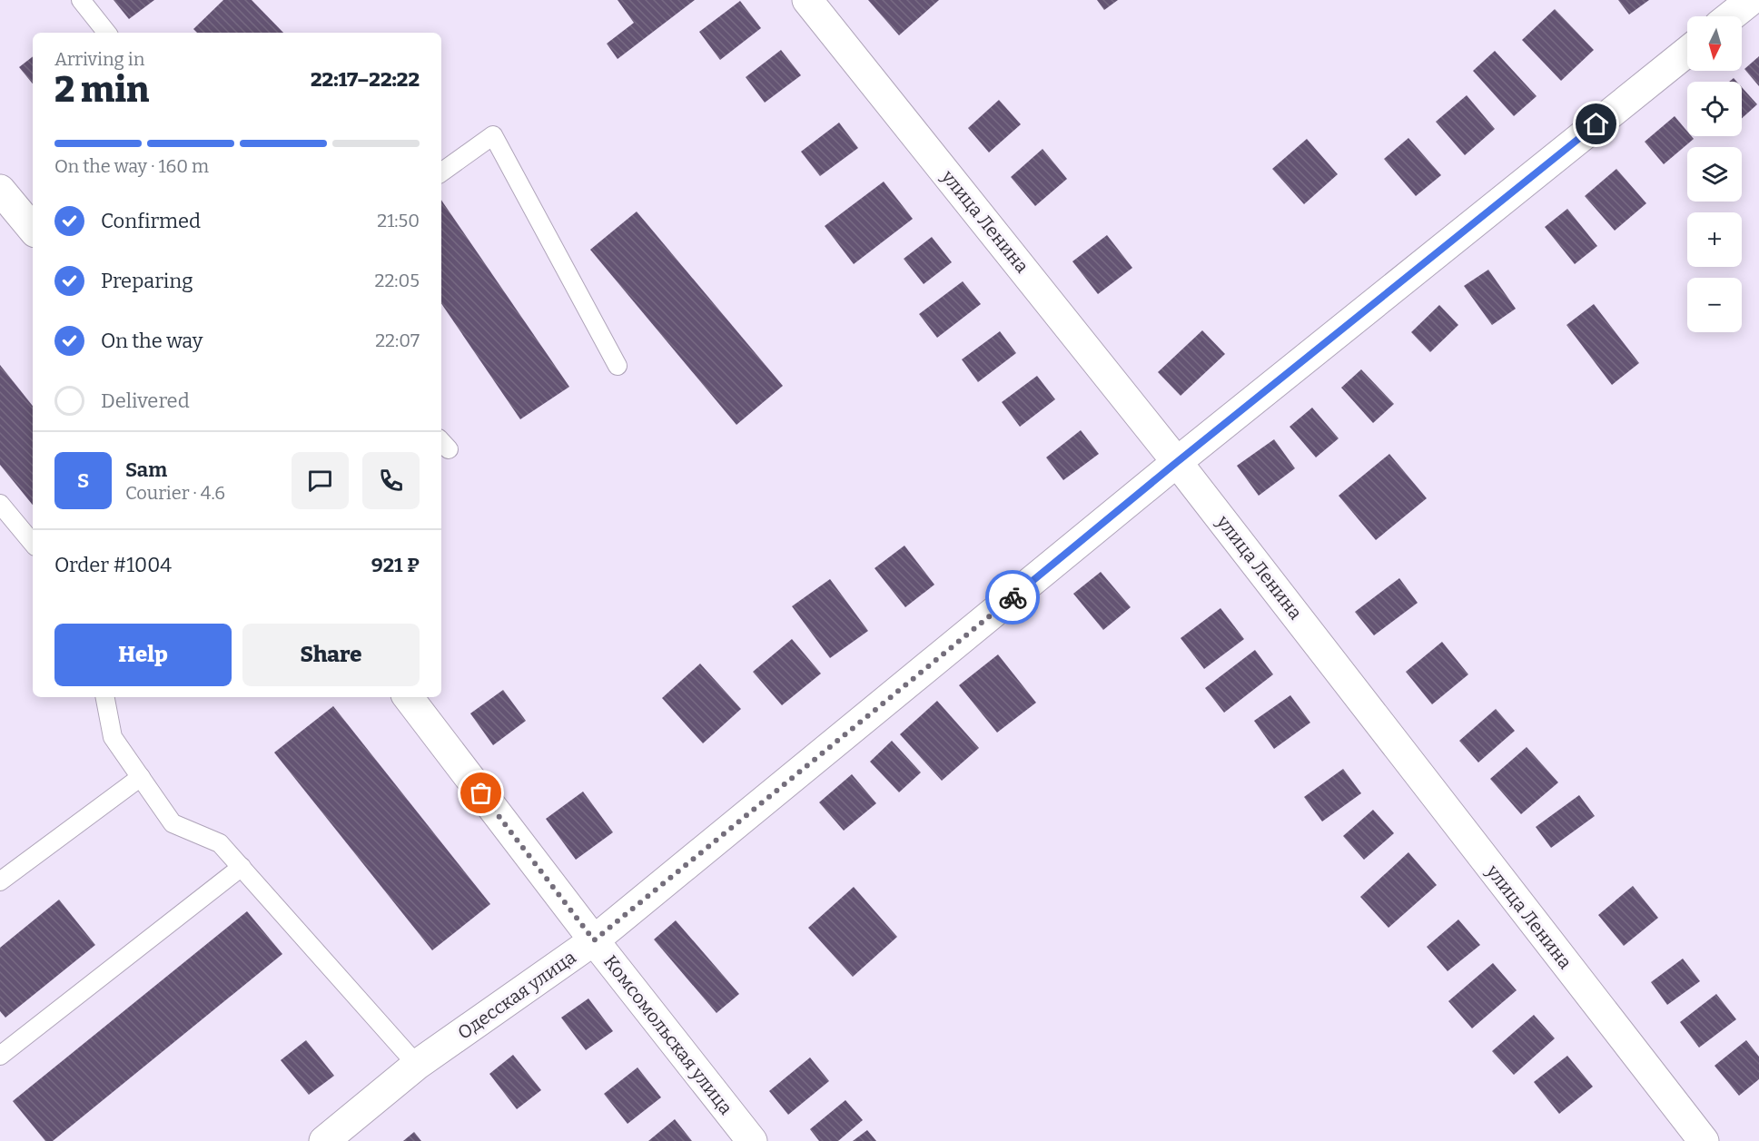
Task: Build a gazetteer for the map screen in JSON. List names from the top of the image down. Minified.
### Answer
{"streets":{"street":["улица Ленина","Одесская улица","Комсомольская улица"]},"crossings":[["улица Ленина","Одесская улица"],["Одесская улица","Комсомольская улица"]],"north":"bottom","page":{"map_buttons":["+","−"],"heading":["2 min","Arriving in","22:17–22:22"],"panel":["Sam","Courier · 4.6","Order #1004","921 ₽"],"bar":"On the way · 160 m","list":[["Confirmed","21:50"],["Preparing","22:05"],["On the way","22:07"],"Delivered"],"round":"S","buttons":["Help","Share"]}}
